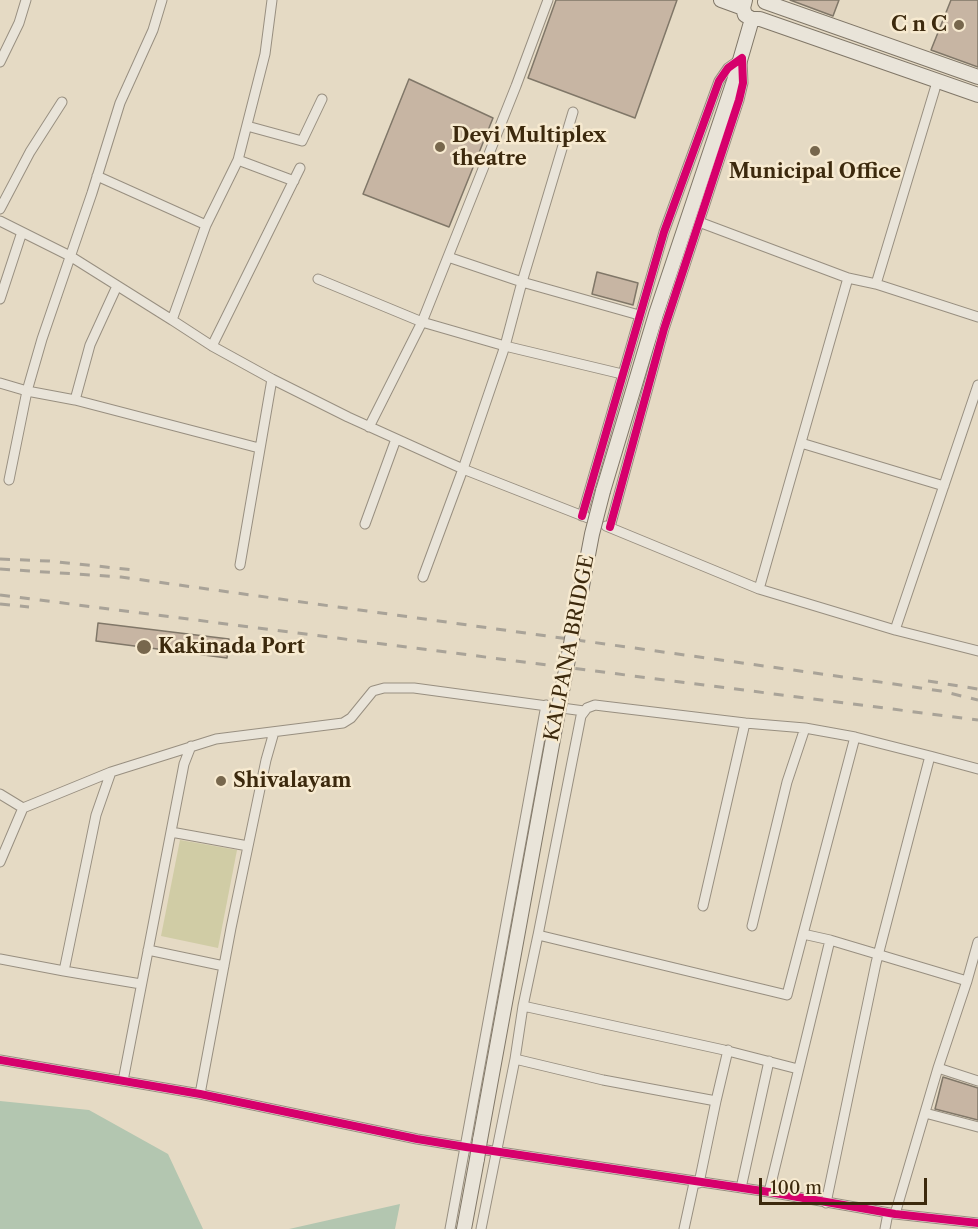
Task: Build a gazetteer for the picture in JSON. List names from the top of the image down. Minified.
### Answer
{"streets":{"main road":["KALPANA BRIDGE"]},"places":["C n C","Devi Multiplex theatre","Municipal Office","Kakinada Port","Shivalayam"],"scale_bar":"100 m"}
